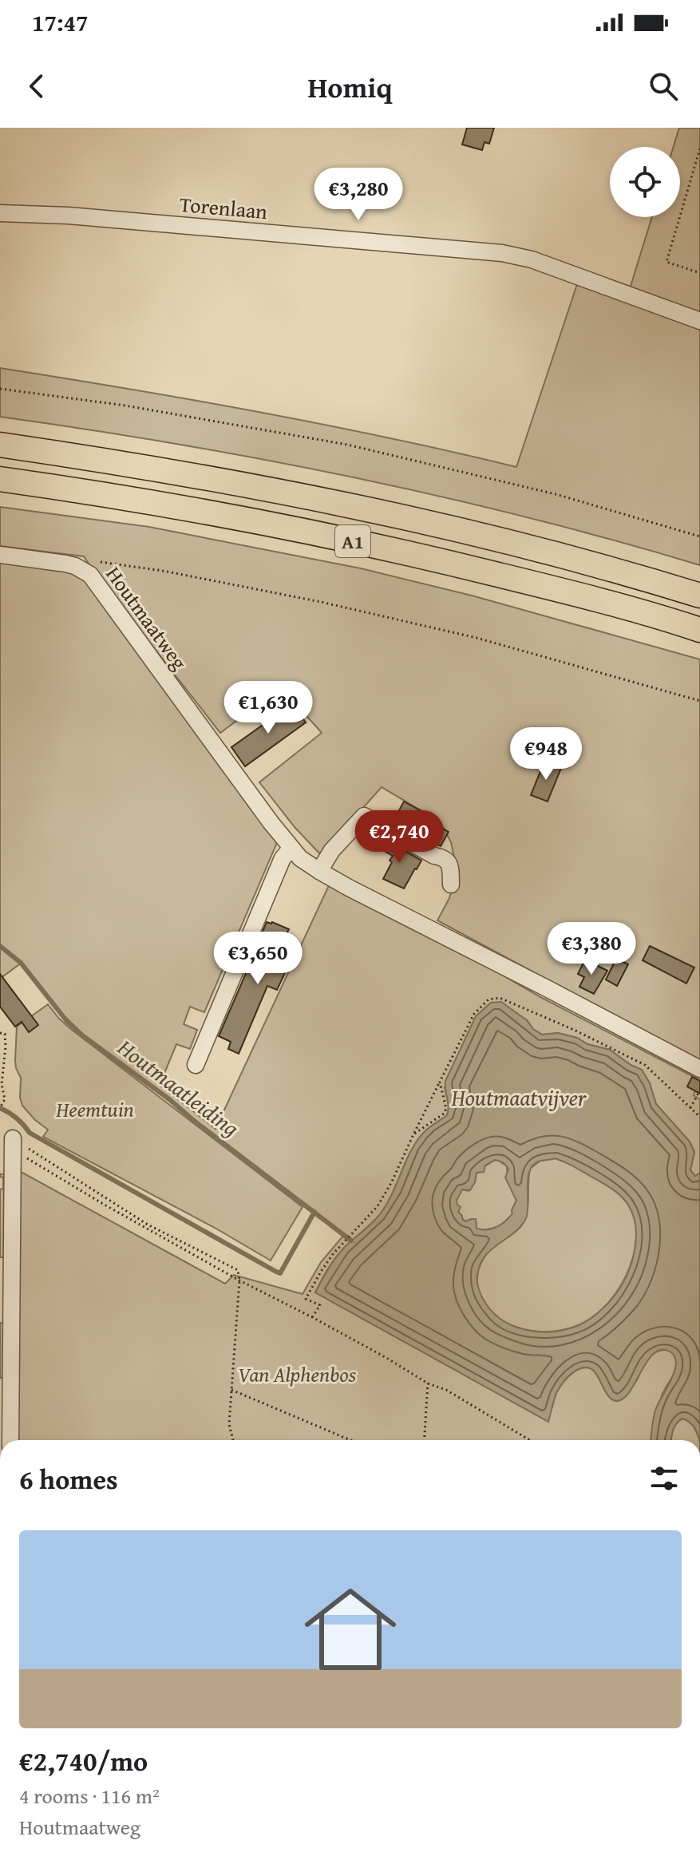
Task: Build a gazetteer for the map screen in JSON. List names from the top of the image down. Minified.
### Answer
{"streets":{"highway":["A1"],"street":["Torenlaan","Houtmaatweg"]},"water":["Houtmaatleiding","Houtmaatvijver"],"parks":["Heemtuin","Van Alphenbos"],"page":{"status":"17:47","header":"Homiq","price":["€3,280","€1,630","€948","€2,740","€3,380","€3,650"],"heading":"6 homes","list":[{"name":"€2,740/mo","note":"4 rooms · 116 m² · Houtmaatweg"}]}}
